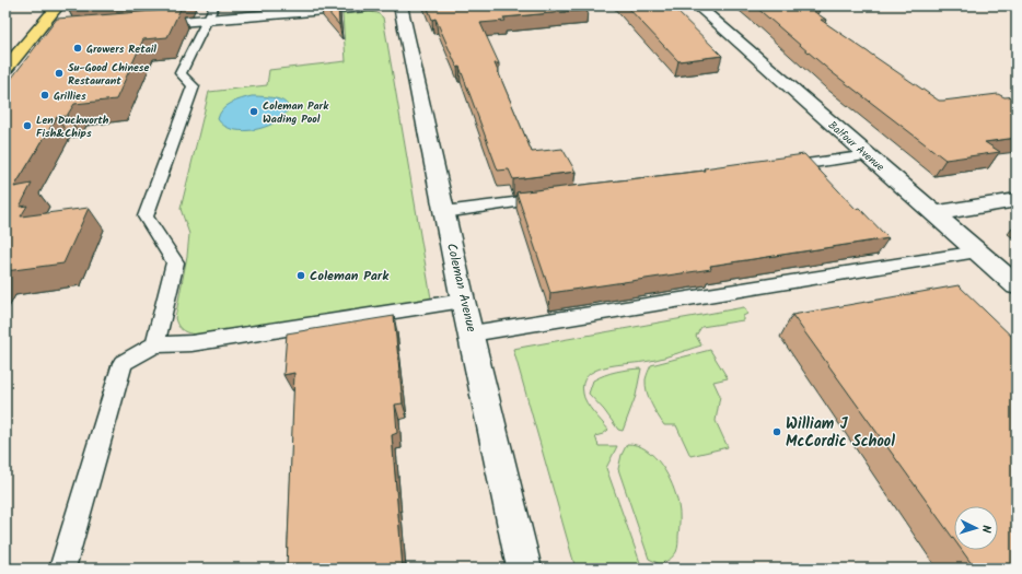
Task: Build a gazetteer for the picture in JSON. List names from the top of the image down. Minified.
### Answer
{"streets":{"street":["Balfour Avenue","Coleman Avenue"]},"places":["Growers Retail","Su-Good Chinese Restaurant","Grillies","Coleman Park Wading Pool","Len Duckworth Fish&Chips","Coleman Park","William J McCordic School"],"north":"right"}
